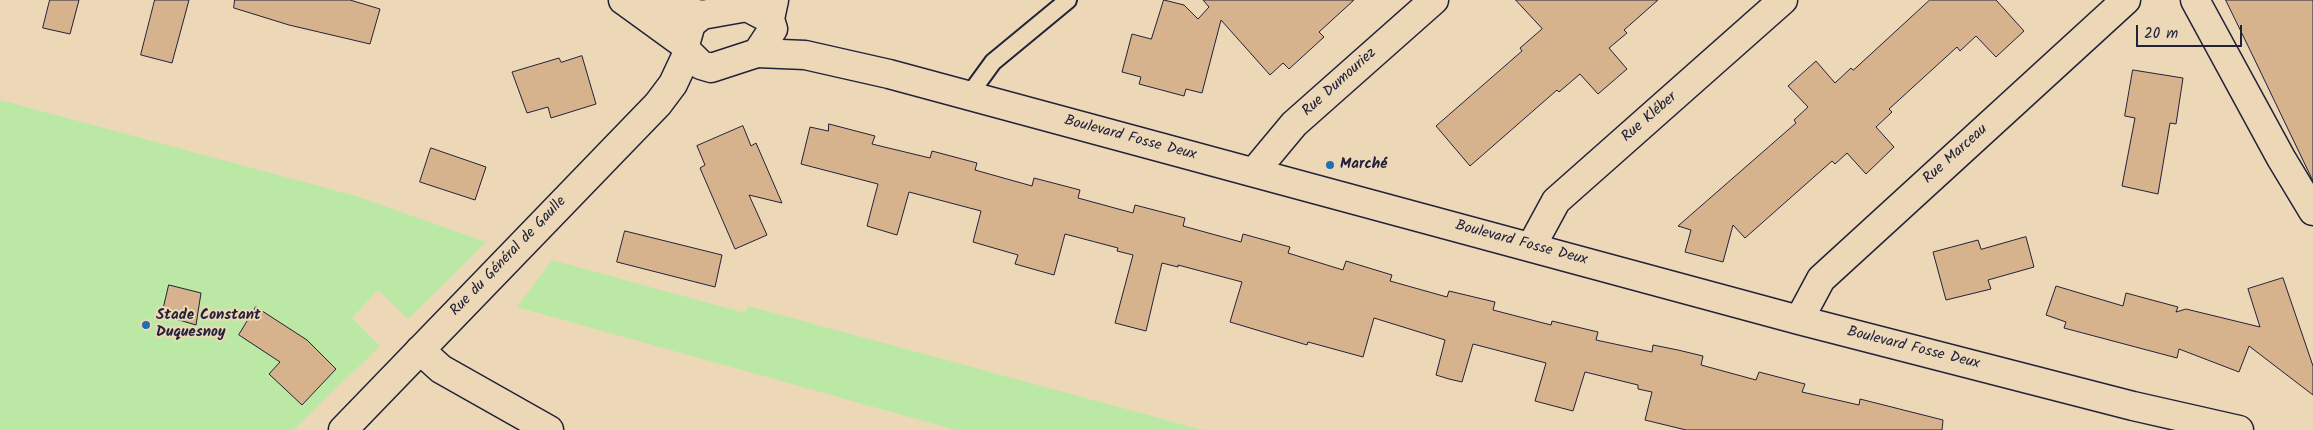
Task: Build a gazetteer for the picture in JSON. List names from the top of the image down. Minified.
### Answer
{"streets":{"street":["Rue Dumouriez","Rue Kléber","Boulevard Fosse Deux","Rue Marceau","Rue du Général de Gaulle"]},"crossings":[["Rue Dumouriez","Boulevard Fosse Deux"],["Rue Kléber","Boulevard Fosse Deux"],["Boulevard Fosse Deux","Rue Marceau"],["Boulevard Fosse Deux","Rue du Général de Gaulle"]],"places":["Marché","Stade Constant Duquesnoy"],"scale_bar":"20 m"}
